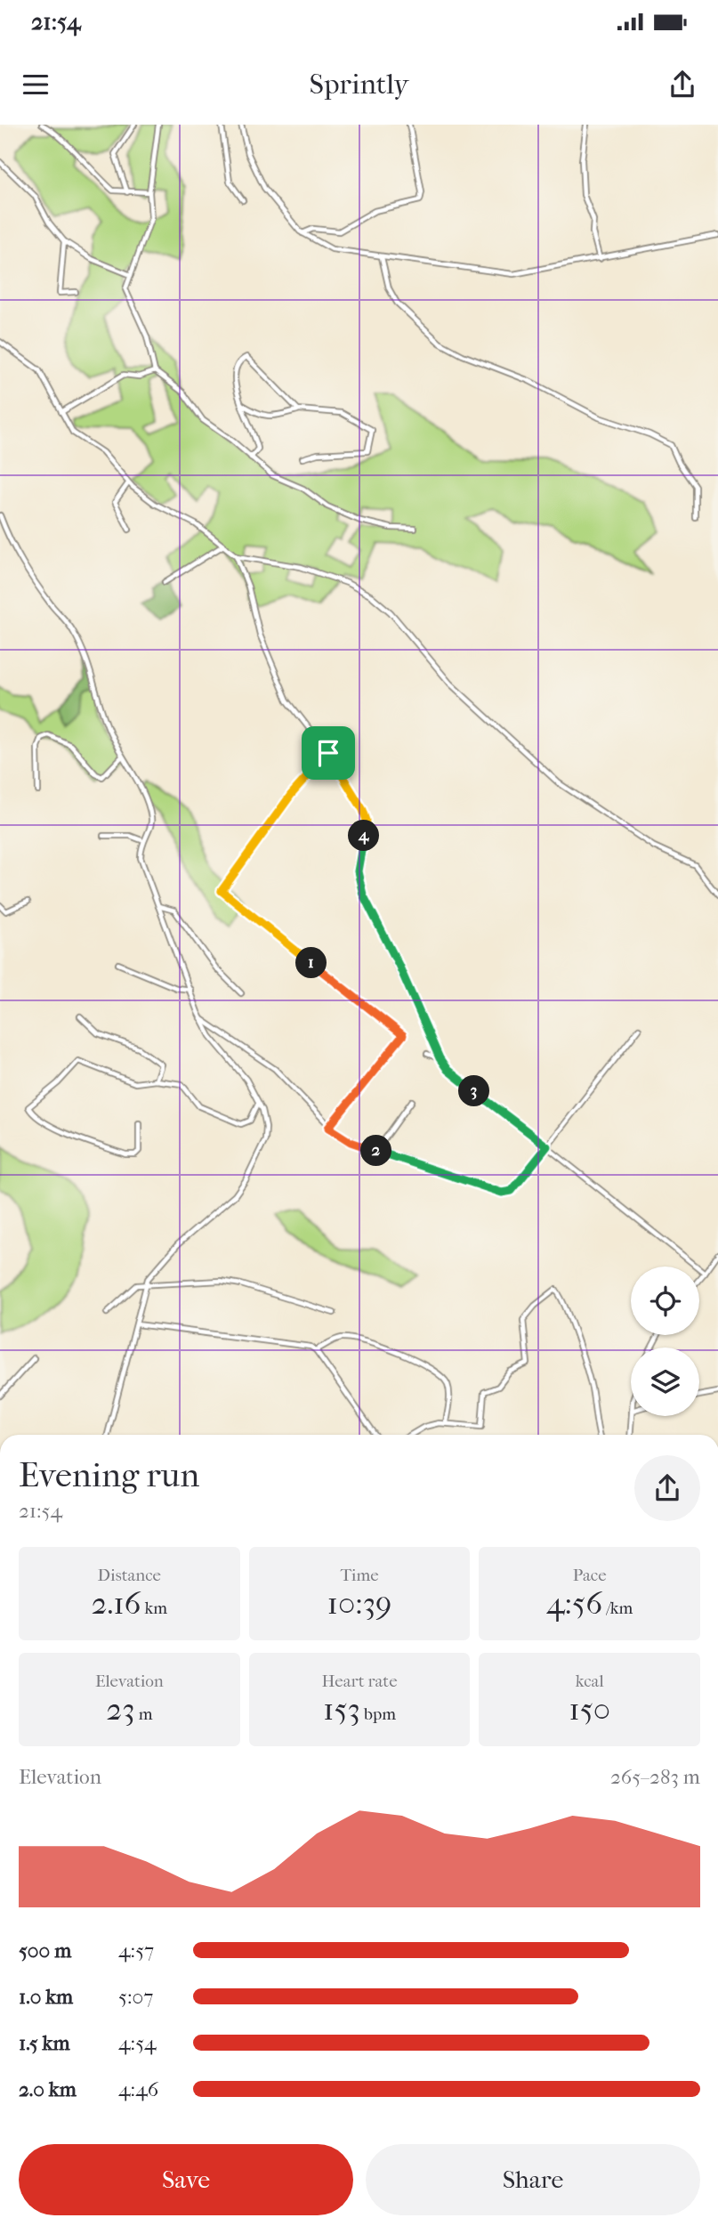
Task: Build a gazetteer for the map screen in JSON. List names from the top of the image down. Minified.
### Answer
{"page":{"status":"21:54","header":"Sprintly","pins":["4","1","3","2"],"heading":["Evening run","21:54"],"stats":[["Distance","2.16 km"],["Time","10:39"],["Pace","4:56 /km"],["Elevation","23 m"],["Heart rate","153 bpm"],["kcal","150"]],"chart":["Elevation","265–283 m"],"list":[{"name":"500 m","note":"4:57"},{"name":"1.0 km","note":"5:07"},{"name":"1.5 km","note":"4:54"},{"name":"2.0 km","note":"4:46"}],"buttons":["Save","Share"]}}
